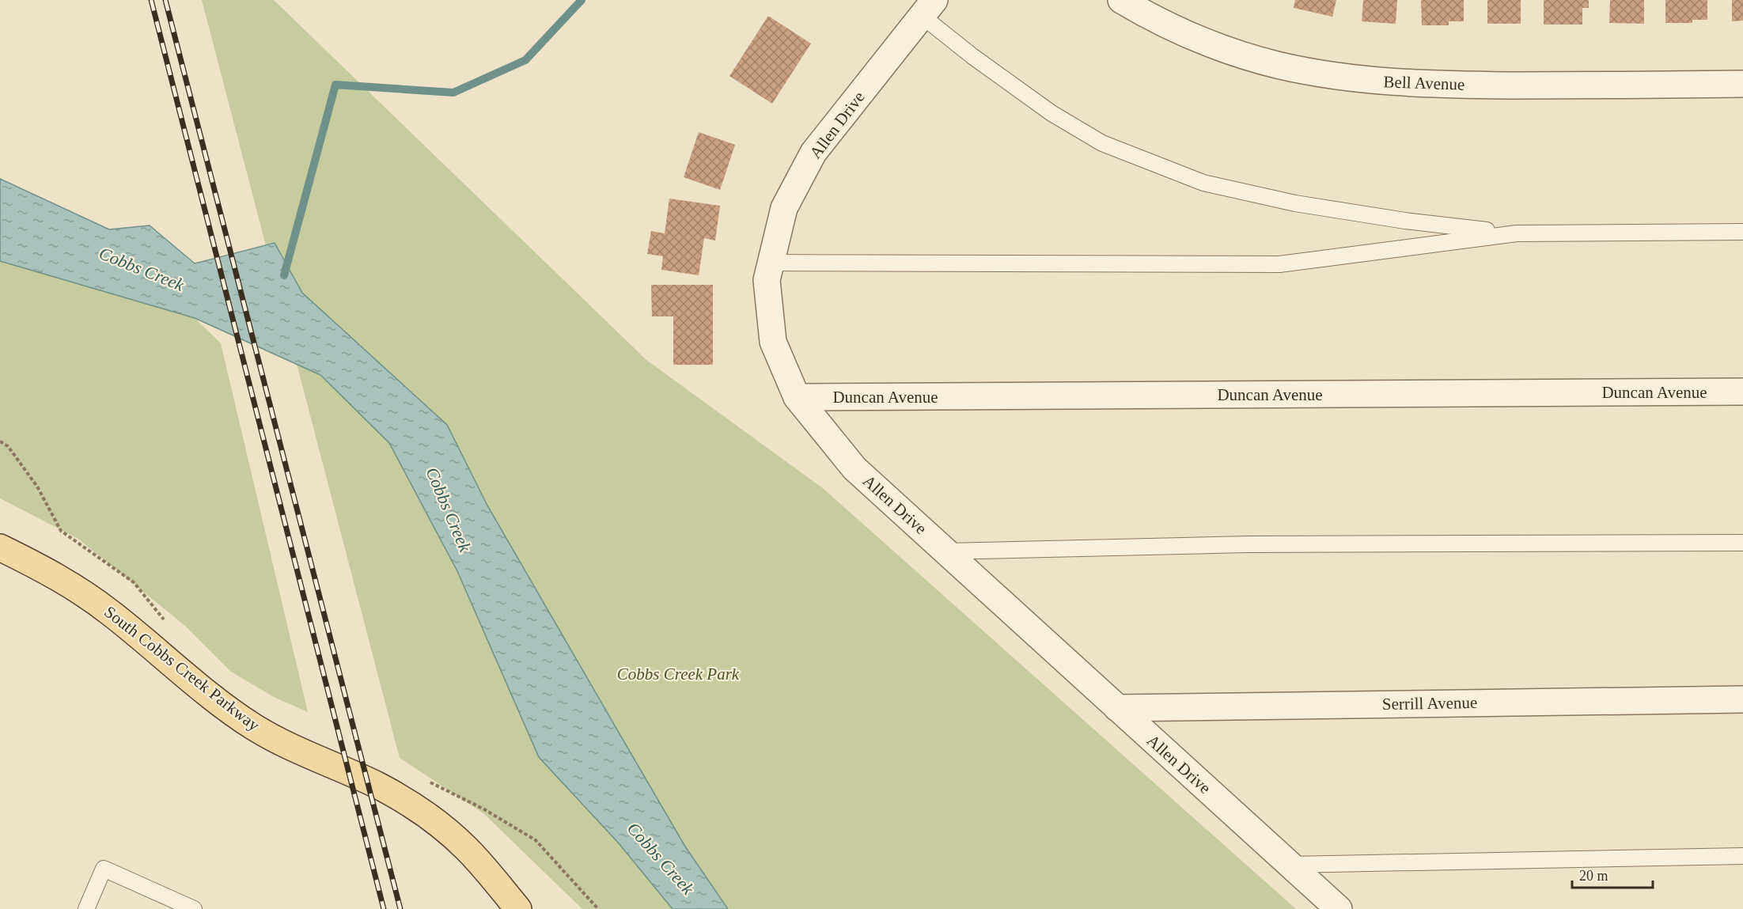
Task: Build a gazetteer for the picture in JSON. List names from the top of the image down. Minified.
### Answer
{"streets":{"main road":["South Cobbs Creek Parkway"],"street":["Bell Avenue","Allen Drive","Duncan Avenue","Serrill Avenue"]},"crossings":[["Allen Drive","Duncan Avenue"],["Allen Drive","Serrill Avenue"]],"water":["Cobbs Creek"],"parks":["Cobbs Creek Park"],"scale_bar":"20 m"}
